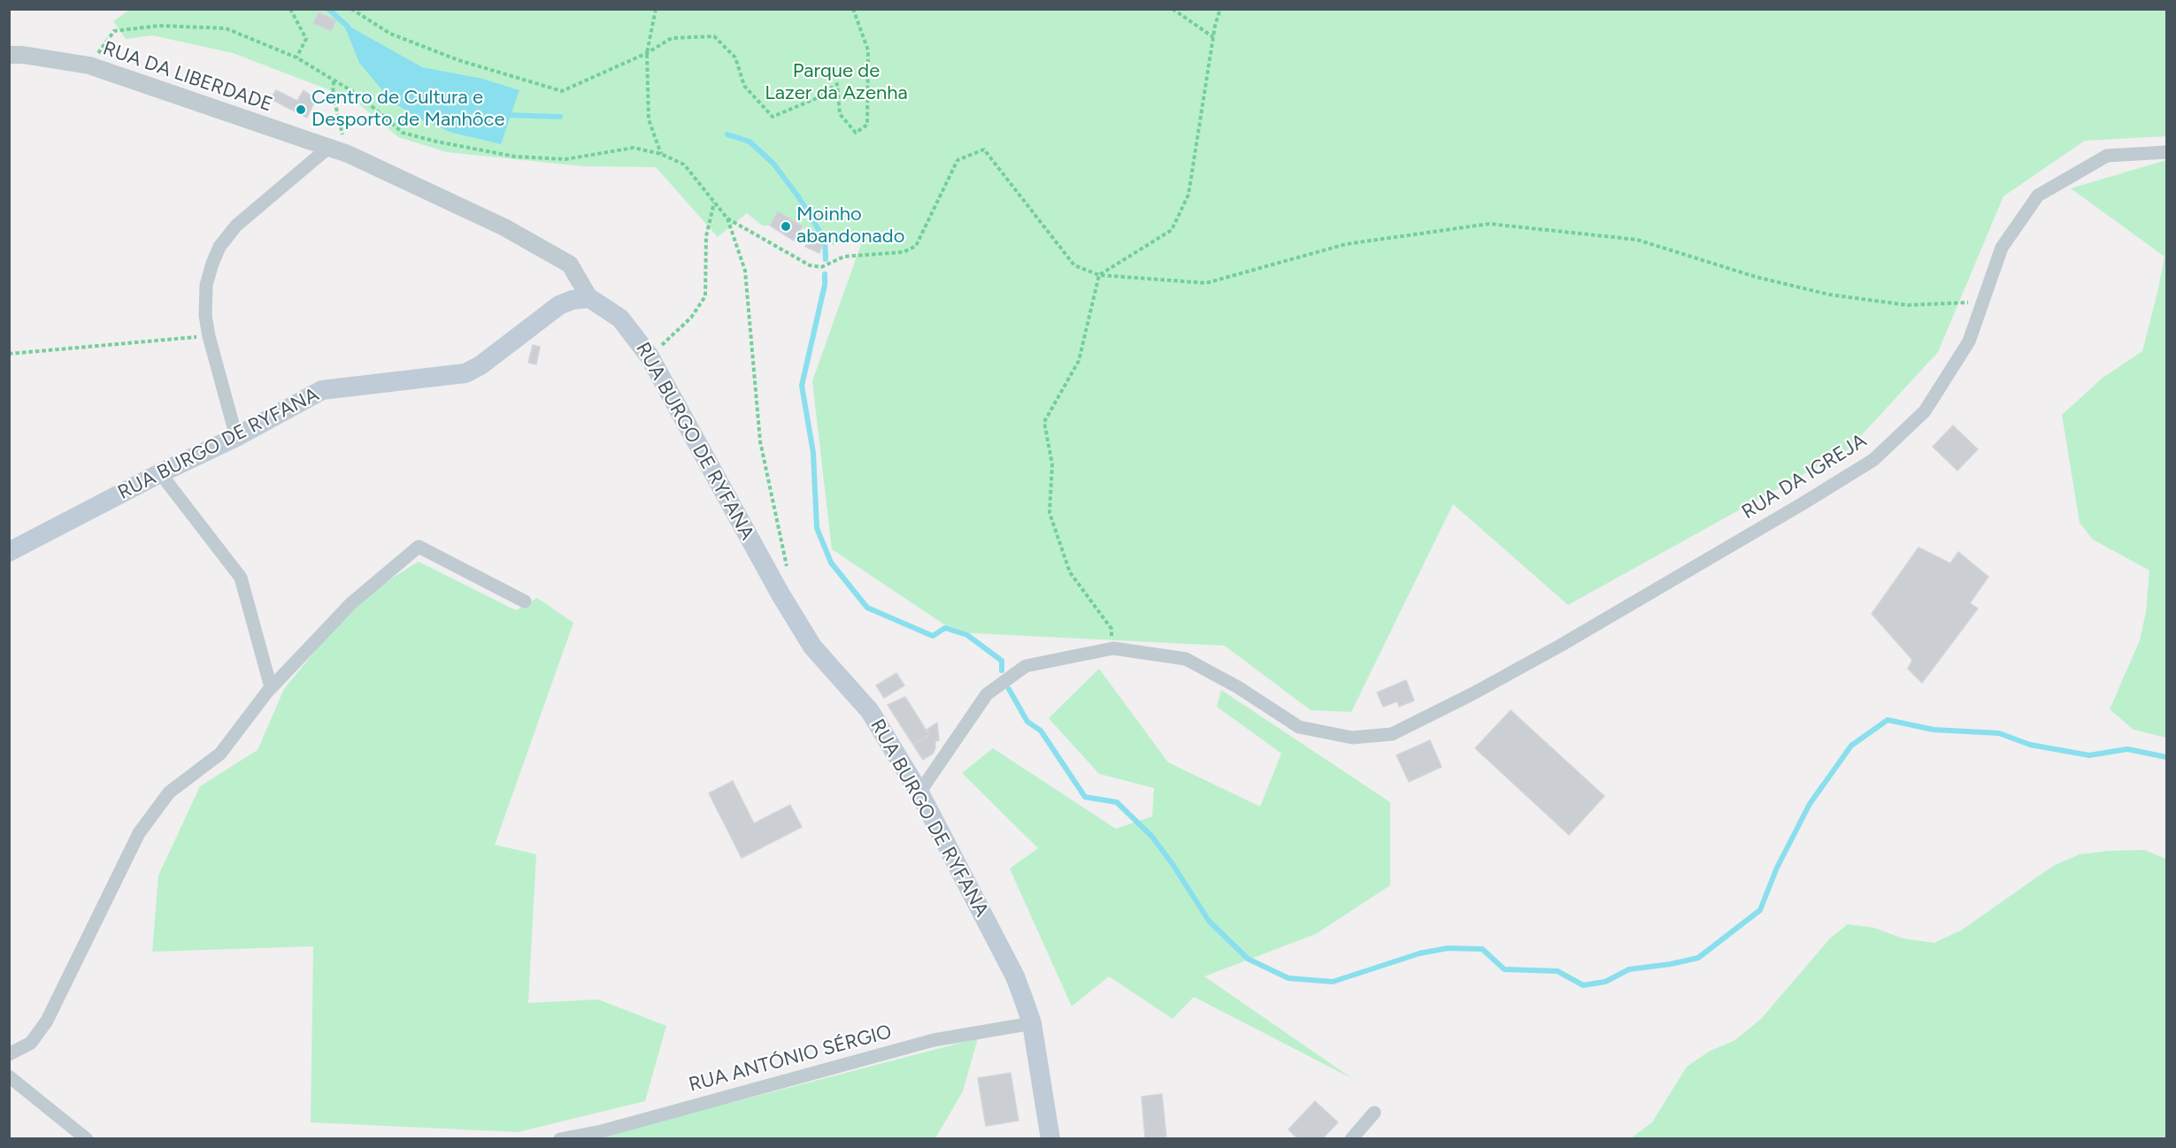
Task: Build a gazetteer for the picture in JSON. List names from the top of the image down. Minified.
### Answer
{"streets":{"main road":["RUA BURGO DE RYFANA"],"street":["RUA DA LIBERDADE","RUA DA IGREJA","RUA ANTÓNIO SÉRGIO"]},"crossings":[["RUA DA LIBERDADE","RUA BURGO DE RYFANA"],["RUA BURGO DE RYFANA","RUA DA IGREJA"],["RUA BURGO DE RYFANA","RUA ANTÓNIO SÉRGIO"]],"parks":["Parque de Lazer da Azenha"],"places":["Centro de Cultura e Desporto de Manhôce","Moinho abandonado"]}
